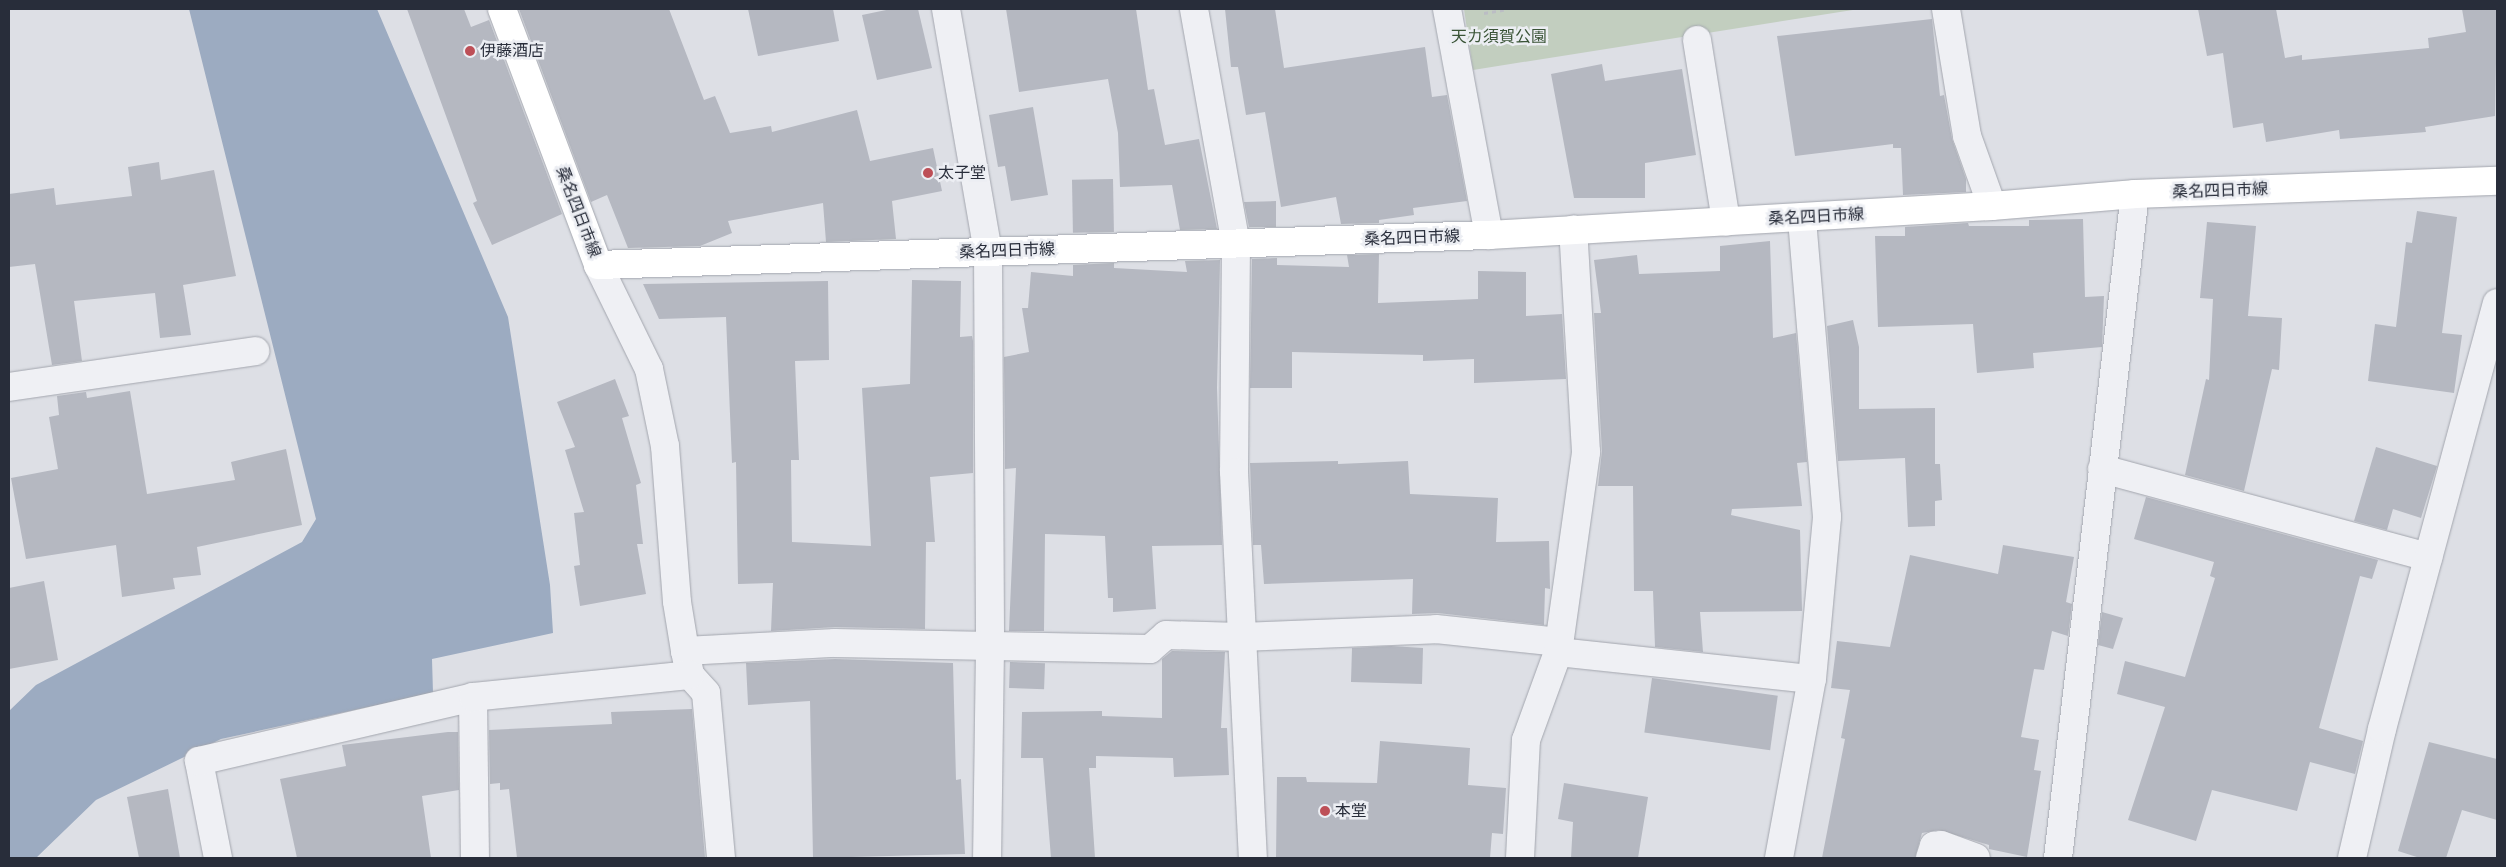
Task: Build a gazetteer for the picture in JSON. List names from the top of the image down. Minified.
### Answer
{"streets":{"main road":["桑名四日市線"]},"parks":["天カ須賀公園"],"places":["伊藤酒店","太子堂","本堂"]}
